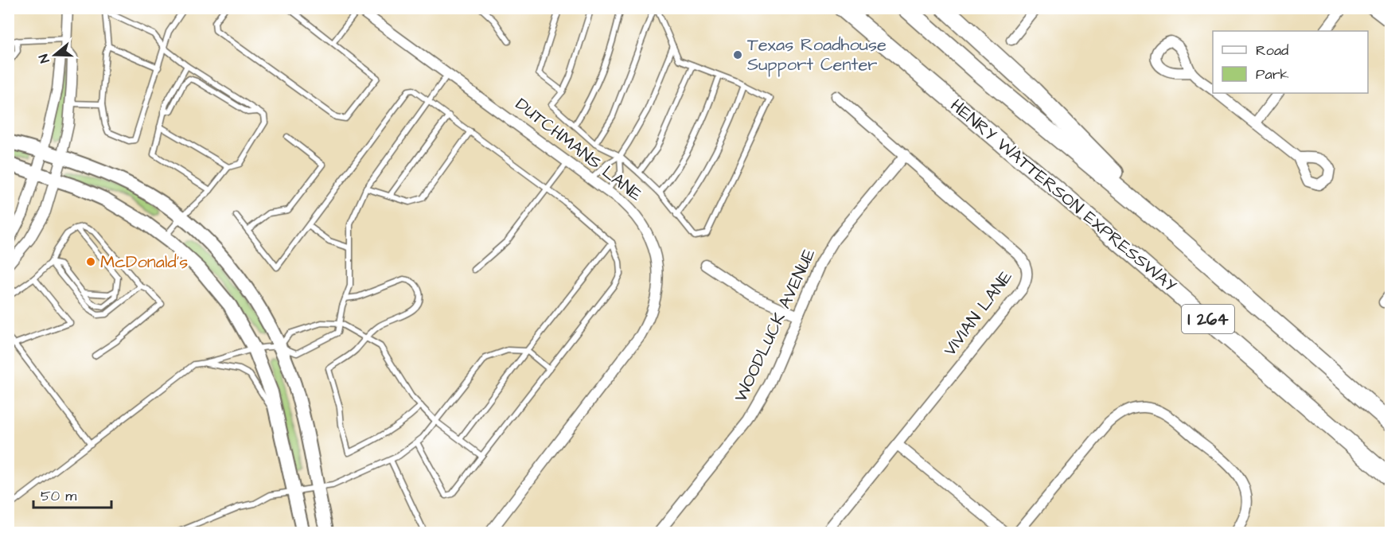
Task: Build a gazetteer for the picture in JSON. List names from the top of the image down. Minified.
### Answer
{"streets":{"highway":["HENRY WATTERSON EXPRESSWAY","I 264"],"street":["DUTCHMANS LANE","VIVIAN LANE","WOODLUCK AVENUE"]},"crossings":[["VIVIAN LANE","WOODLUCK AVENUE"]],"places":["Texas Roadhouse Support Center","McDonald's"],"legend":["Road","Park"],"scale_bar":"50 m","north":"left"}
